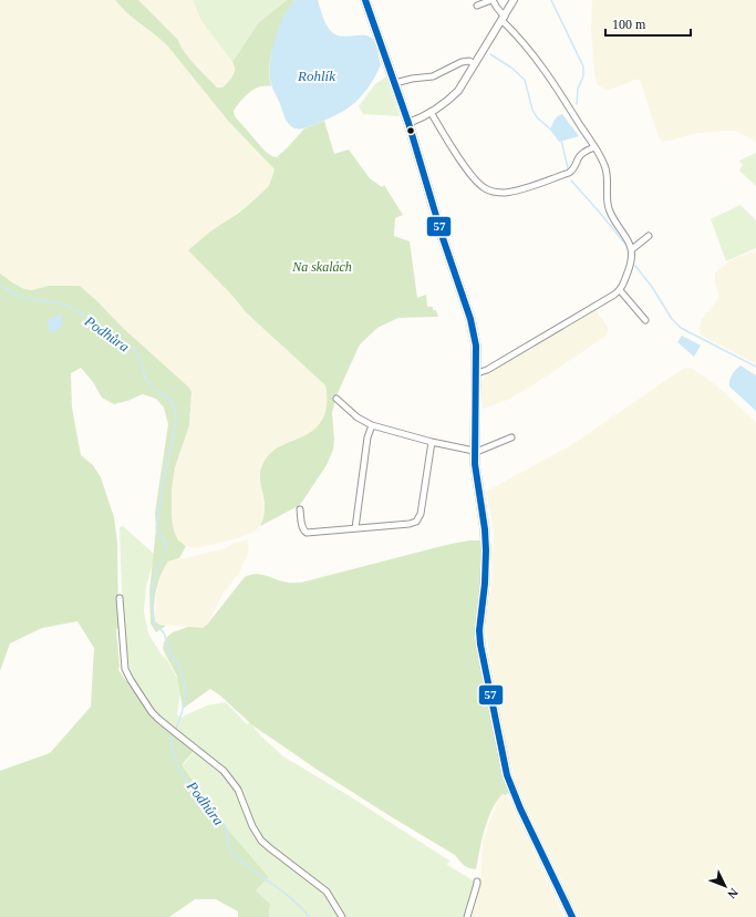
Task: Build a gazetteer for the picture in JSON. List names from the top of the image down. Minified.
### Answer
{"water":["Rohlík","Podhůra"],"parks":["Na skalách"],"lines":["transit line 57"],"scale_bar":"100 m","north":"bottom right"}
